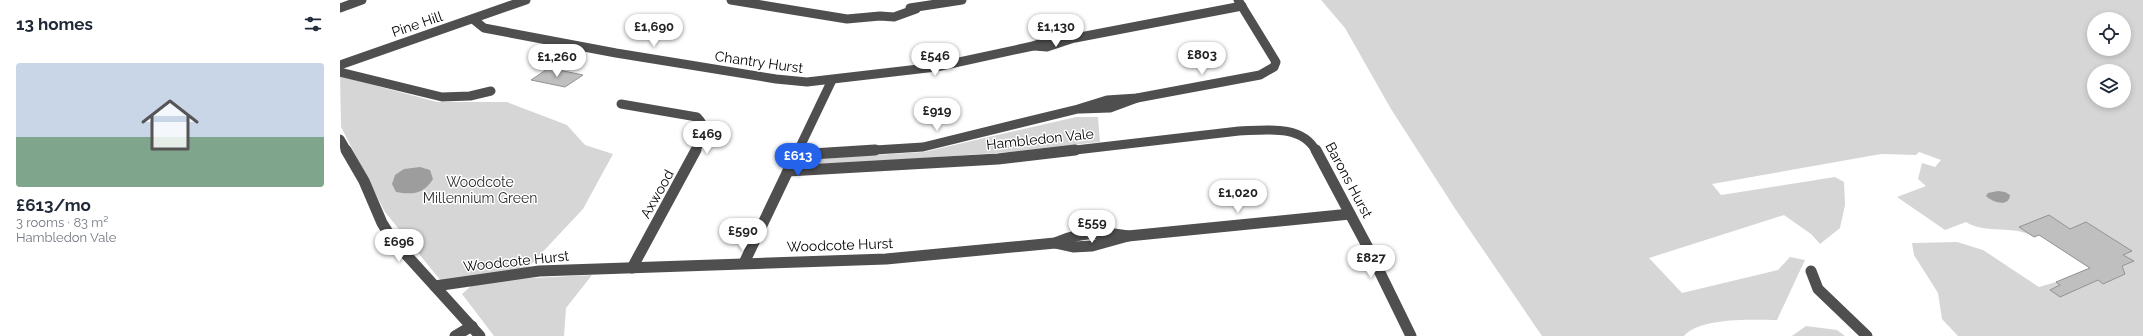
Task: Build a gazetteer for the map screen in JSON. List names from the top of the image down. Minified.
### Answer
{"streets":{"street":["Pine Hill","Chantry Hurst","Hambledon Vale","Barons Hurst","Axwood","Woodcote Hurst"]},"crossings":[["Pine Hill","Chantry Hurst"],["Hambledon Vale","Barons Hurst"],["Barons Hurst","Woodcote Hurst"],["Axwood","Woodcote Hurst"]],"parks":["Woodcote Millennium Green"],"page":{"heading":"13 homes","price":["£1,690","£1,130","£803","£546","£1,260","£919","£469","£613","£1,020","£559","£590","£696","£827"],"list":[{"name":"£613/mo","note":"3 rooms · 83 m² · Hambledon Vale"}]}}
